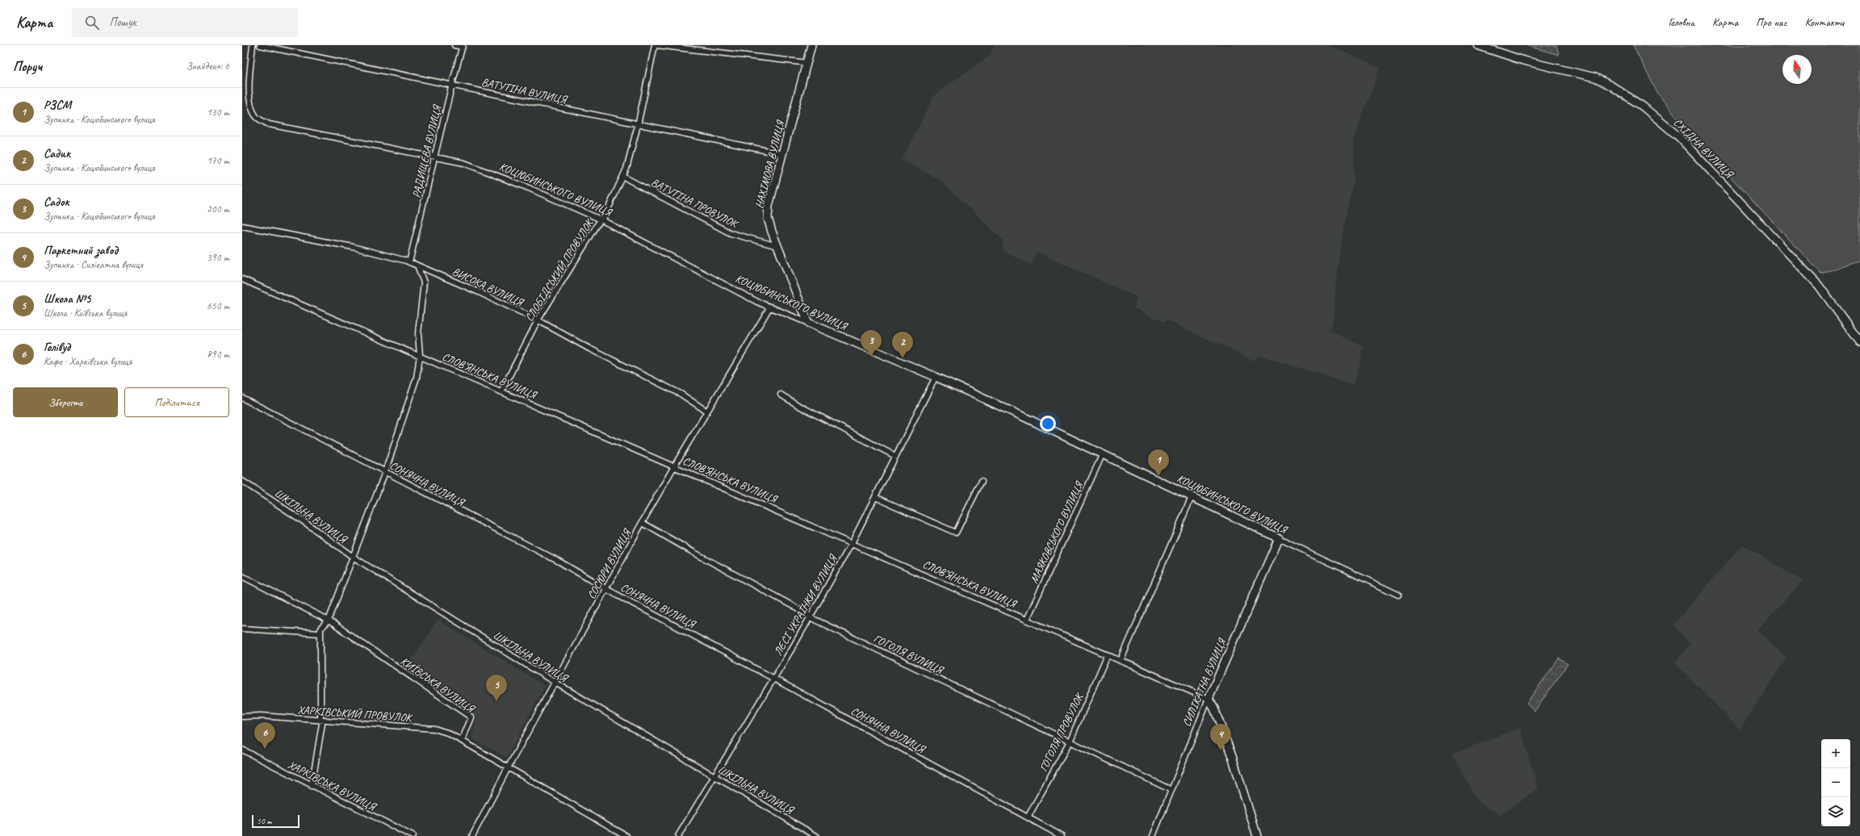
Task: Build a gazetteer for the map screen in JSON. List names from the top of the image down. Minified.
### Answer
{"streets":{"street":["ВАТУТІНА ВУЛИЦЯ","СХІДНА ВУЛИЦЯ","РАДИЩЕВА ВУЛИЦЯ","НАХІМОВА ВУЛИЦЯ","КОЦЮБИНСЬКОГО ВУЛИЦЯ","ВАТУТІНА ПРОВУЛОК","СЛОБІДСЬКИЙ ПРОВУЛОК","ВИСОКА ВУЛИЦЯ","СЛОВ’ЯНСЬКА ВУЛИЦЯ","СОНЯЧНА ВУЛИЦЯ","ШКІЛЬНА ВУЛИЦЯ","МАЯКОВСЬКОГО ВУЛИЦЯ","СОСЮРИ ВУЛИЦЯ","ЛЕСІ УКРАЇНКИ ВУЛИЦЯ","ГОГОЛЯ ВУЛИЦЯ","СИЛІКАТНА ВУЛИЦЯ","КИЇВСЬКА ВУЛИЦЯ","ХАРКІВСЬКИЙ ПРОВУЛОК","ГОГОЛЯ ПРОВУЛОК","ХАРКІВСЬКА ВУЛИЦЯ"]},"crossings":[["ВАТУТІНА ВУЛИЦЯ","РАДИЩЕВА ВУЛИЦЯ"],["ВАТУТІНА ВУЛИЦЯ","НАХІМОВА ВУЛИЦЯ"],["ВАТУТІНА ВУЛИЦЯ","СЛОБІДСЬКИЙ ПРОВУЛОК"],["РАДИЩЕВА ВУЛИЦЯ","КОЦЮБИНСЬКОГО ВУЛИЦЯ"],["РАДИЩЕВА ВУЛИЦЯ","ВИСОКА ВУЛИЦЯ"],["НАХІМОВА ВУЛИЦЯ","КОЦЮБИНСЬКОГО ВУЛИЦЯ"],["НАХІМОВА ВУЛИЦЯ","ВАТУТІНА ПРОВУЛОК"],["КОЦЮБИНСЬКОГО ВУЛИЦЯ","СЛОБІДСЬКИЙ ПРОВУЛОК"],["КОЦЮБИНСЬКОГО ВУЛИЦЯ","МАЯКОВСЬКОГО ВУЛИЦЯ"],["КОЦЮБИНСЬКОГО ВУЛИЦЯ","СОСЮРИ ВУЛИЦЯ"],["КОЦЮБИНСЬКОГО ВУЛИЦЯ","ЛЕСІ УКРАЇНКИ ВУЛИЦЯ"],["КОЦЮБИНСЬКОГО ВУЛИЦЯ","СИЛІКАТНА ВУЛИЦЯ"],["ВАТУТІНА ПРОВУЛОК","СЛОБІДСЬКИЙ ПРОВУЛОК"],["СЛОБІДСЬКИЙ ПРОВУЛОК","ВИСОКА ВУЛИЦЯ"],["СЛОБІДСЬКИЙ ПРОВУЛОК","СЛОВ’ЯНСЬКА ВУЛИЦЯ"],["ВИСОКА ВУЛИЦЯ","СОСЮРИ ВУЛИЦЯ"],["СЛОВ’ЯНСЬКА ВУЛИЦЯ","МАЯКОВСЬКОГО ВУЛИЦЯ"],["СЛОВ’ЯНСЬКА ВУЛИЦЯ","СОСЮРИ ВУЛИЦЯ"],["СЛОВ’ЯНСЬКА ВУЛИЦЯ","ЛЕСІ УКРАЇНКИ ВУЛИЦЯ"],["СЛОВ’ЯНСЬКА ВУЛИЦЯ","СИЛІКАТНА ВУЛИЦЯ"],["СЛОВ’ЯНСЬКА ВУЛИЦЯ","ГОГОЛЯ ПРОВУЛОК"],["СОНЯЧНА ВУЛИЦЯ","СОСЮРИ ВУЛИЦЯ"],["СОНЯЧНА ВУЛИЦЯ","ЛЕСІ УКРАЇНКИ ВУЛИЦЯ"],["СОНЯЧНА ВУЛИЦЯ","ГОГОЛЯ ПРОВУЛОК"],["ШКІЛЬНА ВУЛИЦЯ","СОСЮРИ ВУЛИЦЯ"],["ШКІЛЬНА ВУЛИЦЯ","ЛЕСІ УКРАЇНКИ ВУЛИЦЯ"],["СОСЮРИ ВУЛИЦЯ","ГОГОЛЯ ВУЛИЦЯ"],["ЛЕСІ УКРАЇНКИ ВУЛИЦЯ","ГОГОЛЯ ВУЛИЦЯ"],["ГОГОЛЯ ВУЛИЦЯ","СИЛІКАТНА ВУЛИЦЯ"],["ГОГОЛЯ ВУЛИЦЯ","ГОГОЛЯ ПРОВУЛОК"],["КИЇВСЬКА ВУЛИЦЯ","ХАРКІВСЬКИЙ ПРОВУЛОК"]],"scale_bar":"50 m","north":"top","page":{"header":"Карта","search":"Пошук","nav":["Головна","Карта","Про нас","Контакти"],"heading":["Поруч","Знайдено: 6"],"list":[{"mark":"1","name":"РЗСМ","note":"Зупинка · Коцюбинського вулиця","value":"130 m"},{"mark":"2","name":"Садик","note":"Зупинка · Коцюбинського вулиця","value":"170 m"},{"mark":"3","name":"Садок","note":"Зупинка · Коцюбинського вулиця","value":"200 m"},{"mark":"4","name":"Паркетний завод","note":"Зупинка · Силікатна вулиця","value":"390 m"},{"mark":"5","name":"Школа №5","note":"Школа · Київська вулиця","value":"650 m"},{"mark":"6","name":"Голівуд","note":"Кафе · Харківська вулиця","value":"890 m"}],"pins":["3","2","1","5","6","4"],"buttons":["Зберегти","Поділитися"],"map_buttons":["+","−"],"scale":"50 m"}}
